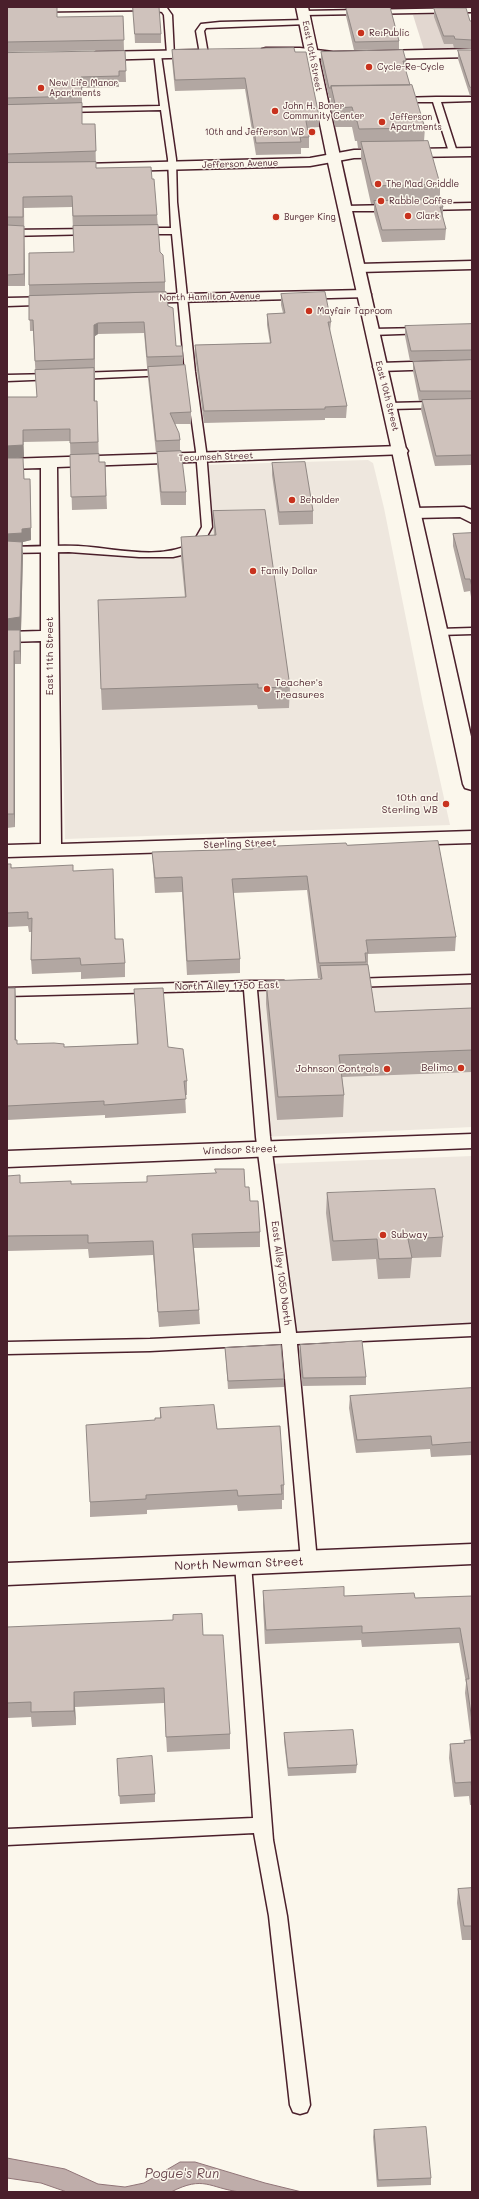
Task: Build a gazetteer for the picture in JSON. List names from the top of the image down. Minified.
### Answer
{"streets":{"street":["East 10th Street","Jefferson Avenue","North Hamilton Avenue","Tecumseh Street","East 11th Street","Sterling Street","Windsor Street","North Newman Street"],"lane":["North Alley 1750 East","East Alley 1050 North"]},"crossings":[["East 10th Street","Jefferson Avenue"],["East 10th Street","North Hamilton Avenue"],["East 10th Street","Tecumseh Street"],["Tecumseh Street","East 11th Street"],["East 11th Street","Sterling Street"],["North Alley 1750 East","East Alley 1050 North"],["Windsor Street","East Alley 1050 North"],["East Alley 1050 North","North Newman Street"]],"water":["Pogue's Run"],"places":["Re:Public","Cycle-Re-Cycle","New Life Manor Apartments","John H. Boner Community Center","Jefferson Apartments","10th and Jefferson WB","The Mad Griddle","Rabble Coffee","Clark","Burger King","Mayfair Taproom","Beholder","Family Dollar","Teacher's Treasures","10th and Sterling WB","Belimo","Johnson Controls","Subway"]}
